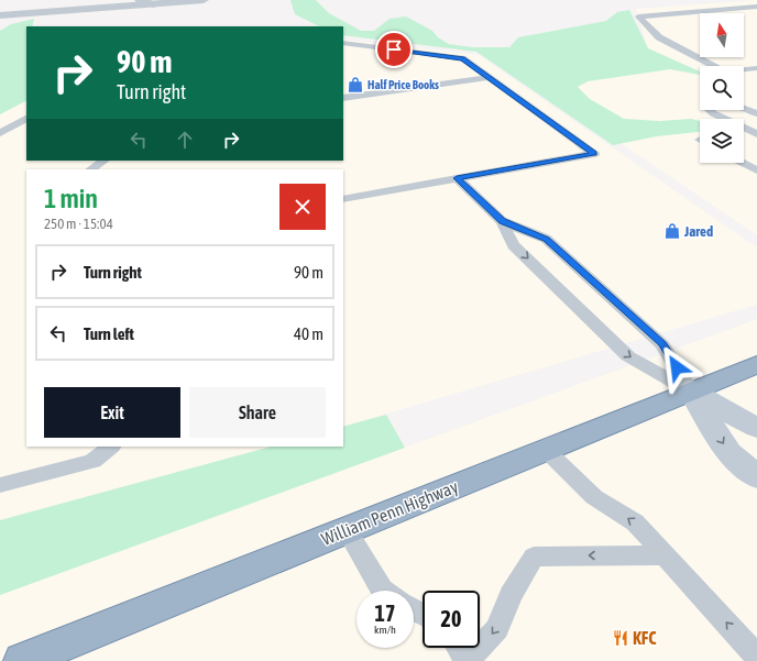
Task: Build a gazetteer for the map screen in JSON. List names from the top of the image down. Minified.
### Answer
{"streets":{"highway":["William Penn Highway"]},"places":{"shop":["Half Price Books","Jared"],"restaurant":["KFC"]},"north":"top","page":{"turn":["90 m","Turn right"],"heading":["1 min","250 m · 15:04"],"list":[{"name":"Turn right","value":"90 m"},{"name":"Turn left","value":"40 m"}],"buttons":["Exit","Share"],"speed":"17 km/h","limit":"20"}}
